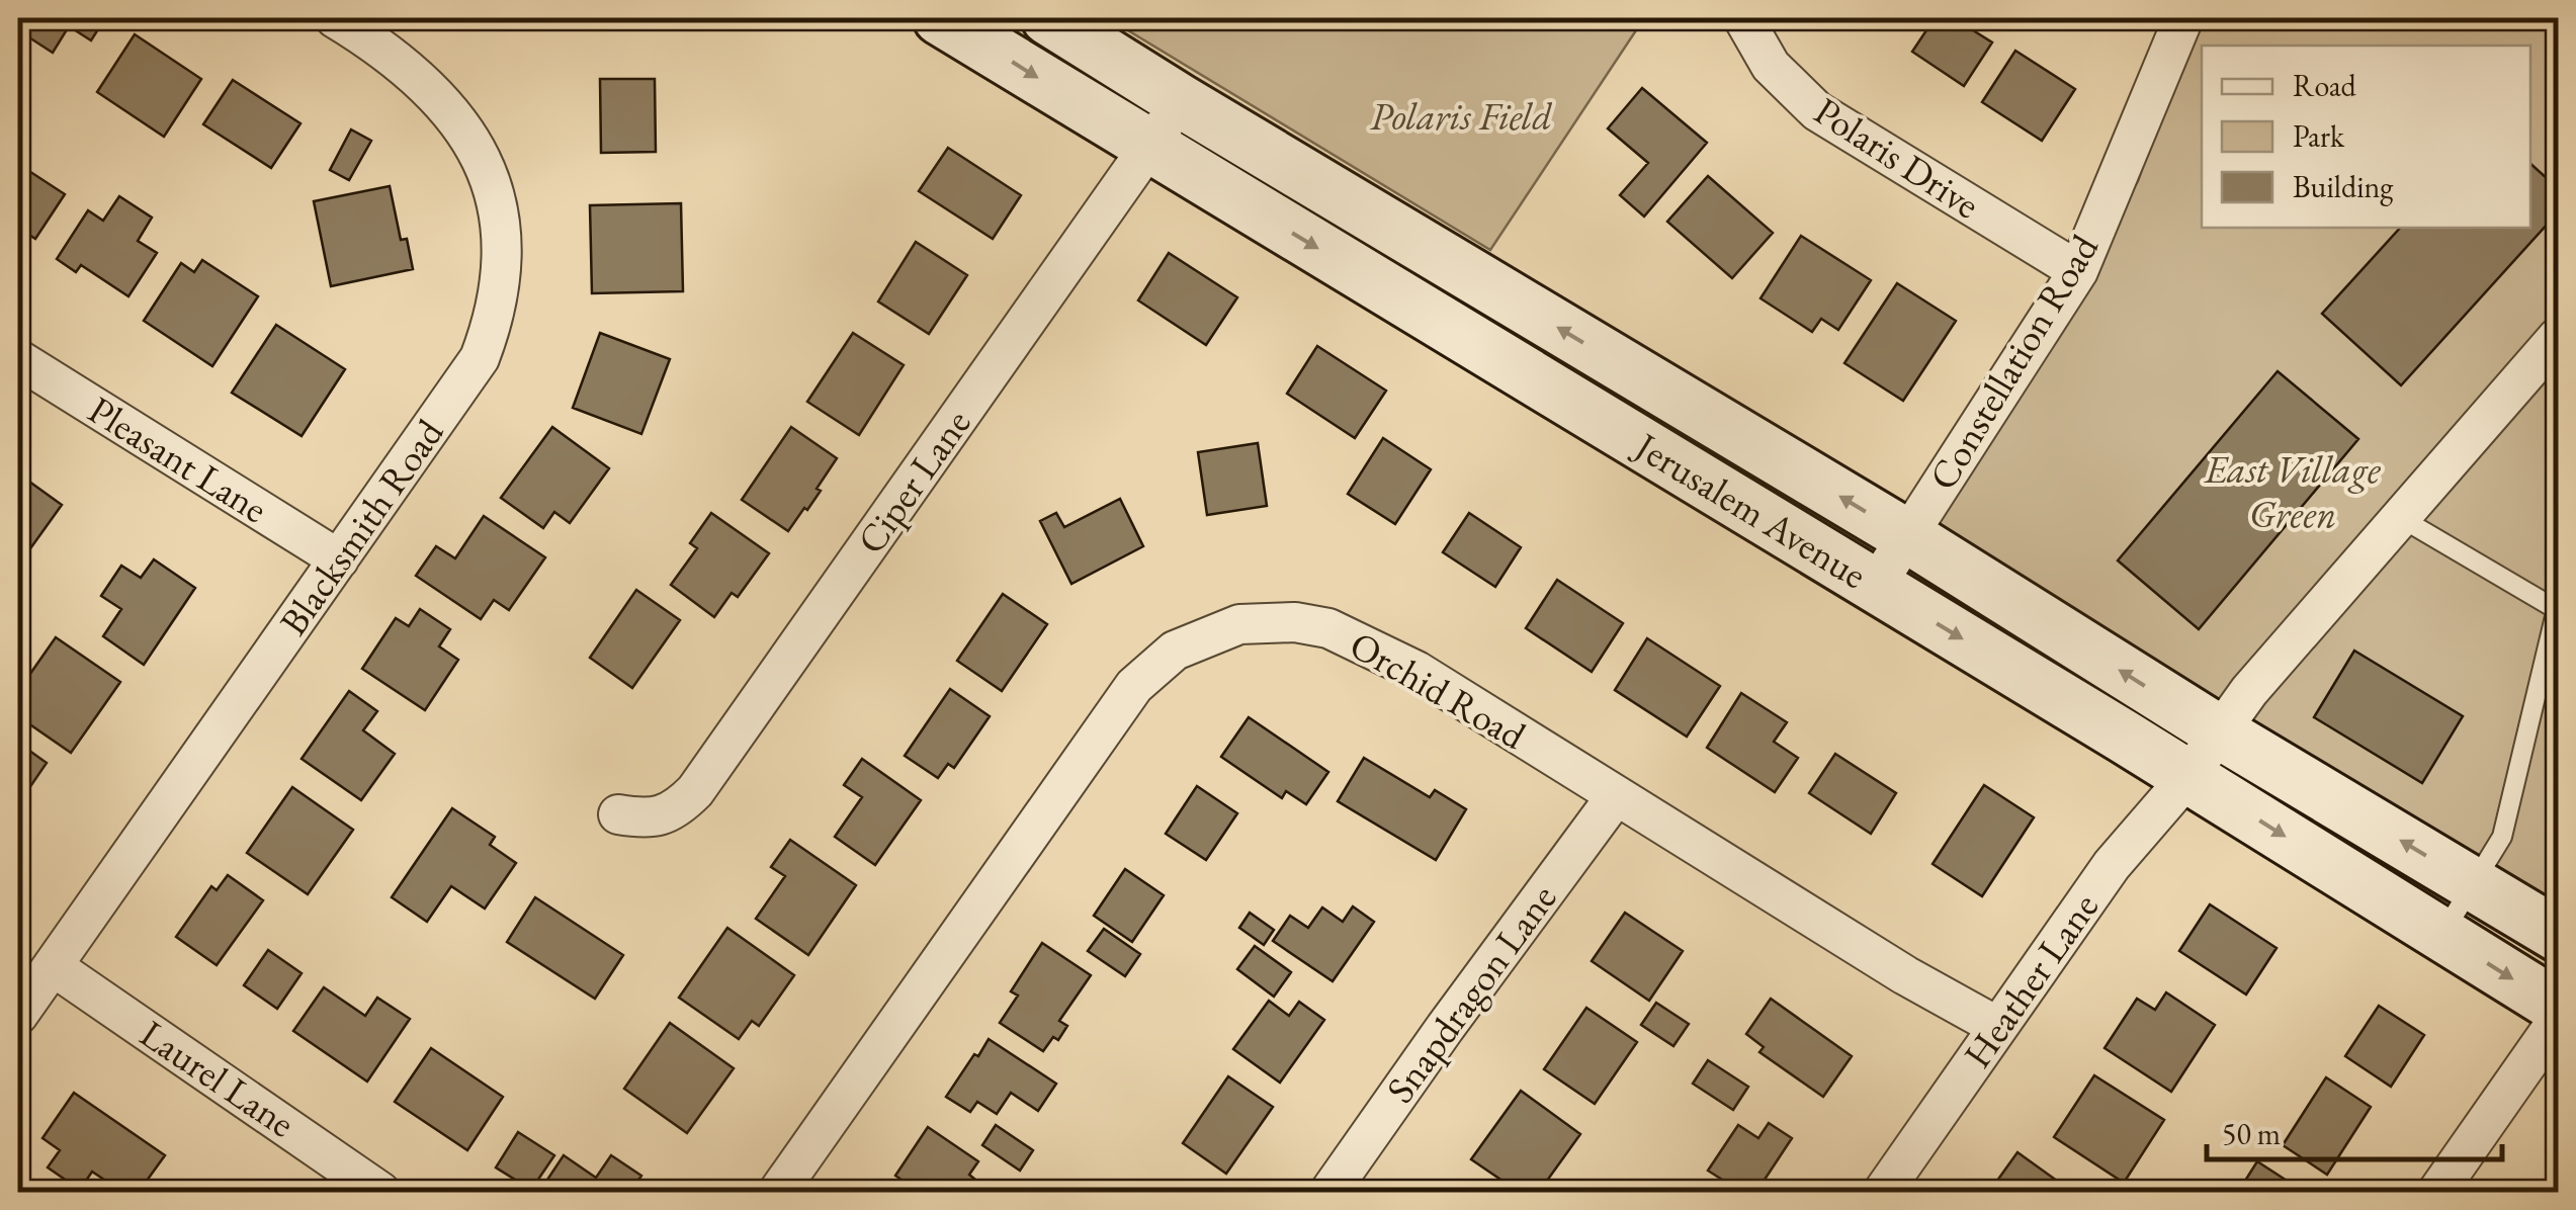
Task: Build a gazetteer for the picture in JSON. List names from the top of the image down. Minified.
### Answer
{"streets":{"main road":["Jerusalem Avenue"],"street":["Polaris Drive","Constellation Road","Pleasant Lane","Ciper Lane","Blacksmith Road","Orchid Road","Heather Lane","Snapdragon Lane","Laurel Lane"]},"crossings":[["Polaris Drive","Constellation Road"],["Constellation Road","Jerusalem Avenue"],["Pleasant Lane","Blacksmith Road"],["Ciper Lane","Jerusalem Avenue"],["Jerusalem Avenue","Heather Lane"],["Blacksmith Road","Laurel Lane"],["Orchid Road","Heather Lane"],["Orchid Road","Snapdragon Lane"]],"parks":["Polaris Field","East Village Green"],"legend":["Road","Park","Building"],"scale_bar":"50 m"}
